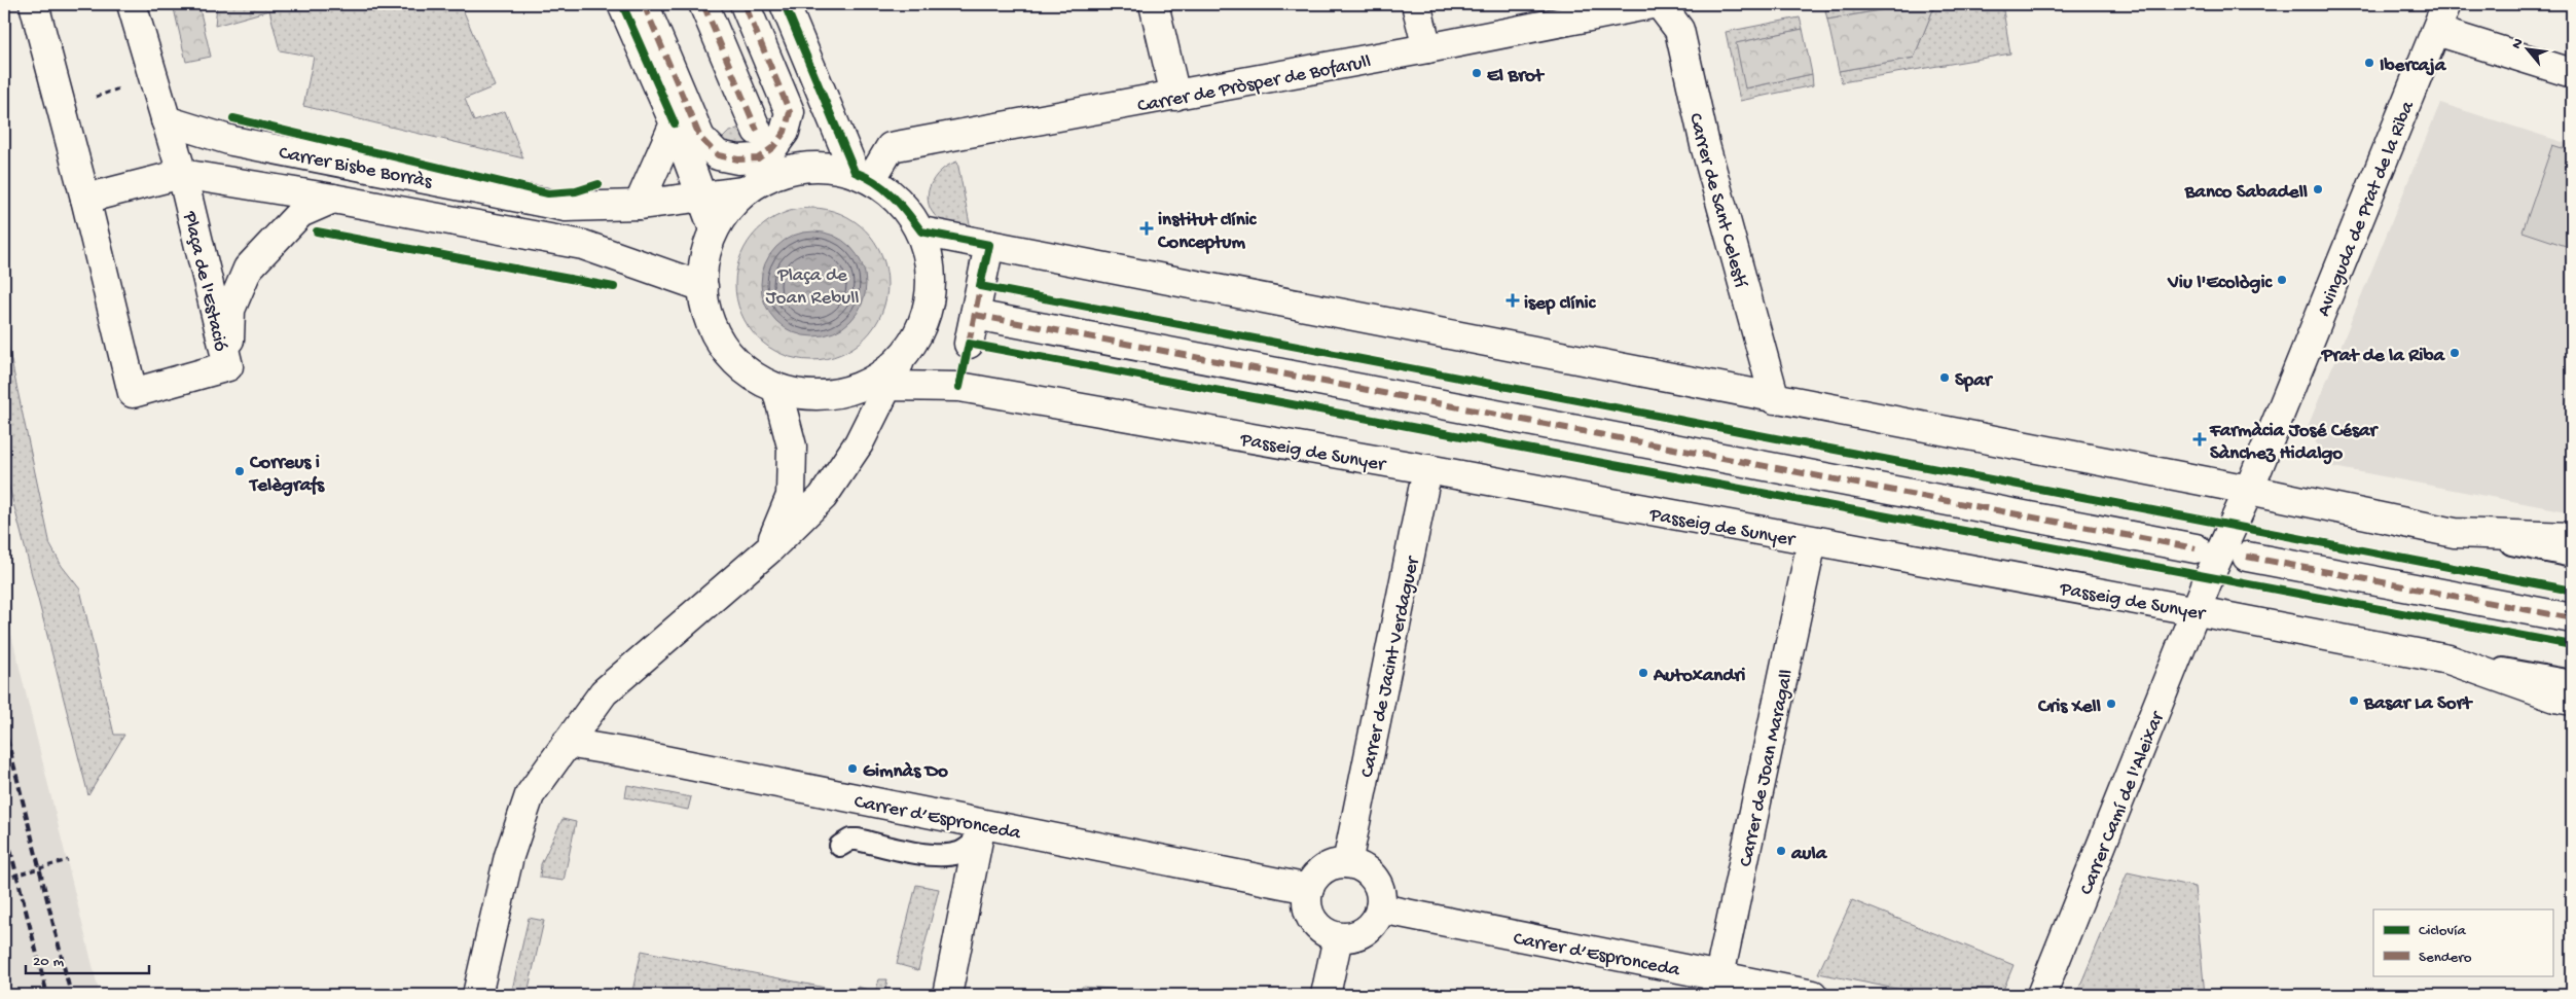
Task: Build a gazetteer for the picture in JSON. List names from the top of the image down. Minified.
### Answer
{"streets":{"street":["Carrer de Pròsper de Bofarull","Carrer Bisbe Borràs","Carrer de Sant Celestí","Avinguda de Prat de la Riba","Plaça de l'Estació","Passeig de Sunyer","Carrer de Jacint Verdaguer","Carrer de Joan Maragall","Carrer Camí de l'Aleixar","Carrer d’Espronceda"]},"crossings":[["Carrer Bisbe Borràs","Plaça de l'Estació"],["Carrer Bisbe Borràs","Passeig de Sunyer"],["Avinguda de Prat de la Riba","Passeig de Sunyer"],["Avinguda de Prat de la Riba","Carrer Camí de l'Aleixar"],["Passeig de Sunyer","Carrer de Jacint Verdaguer"],["Passeig de Sunyer","Carrer de Joan Maragall"],["Passeig de Sunyer","Carrer Camí de l'Aleixar"],["Carrer de Jacint Verdaguer","Carrer d’Espronceda"],["Carrer de Joan Maragall","Carrer d’Espronceda"]],"parks":["Plaça de Joan Rebull"],"places":{"other":["Ibercaja","El Brot","Banco Sabadell","Viu l'Ecològic","Prat de la Riba","Spar","Correus i Telègrafs","Autoxandri","Basar La Sort","Cris Xell","Gimnàs Do","aula"],"health":["institut clínic Conceptum","isep clínic","Farmàcia José César Sànchez Hidalgo"]},"legend":["Ciclovía","Sendero"],"scale_bar":"20 m","north":"top left"}
